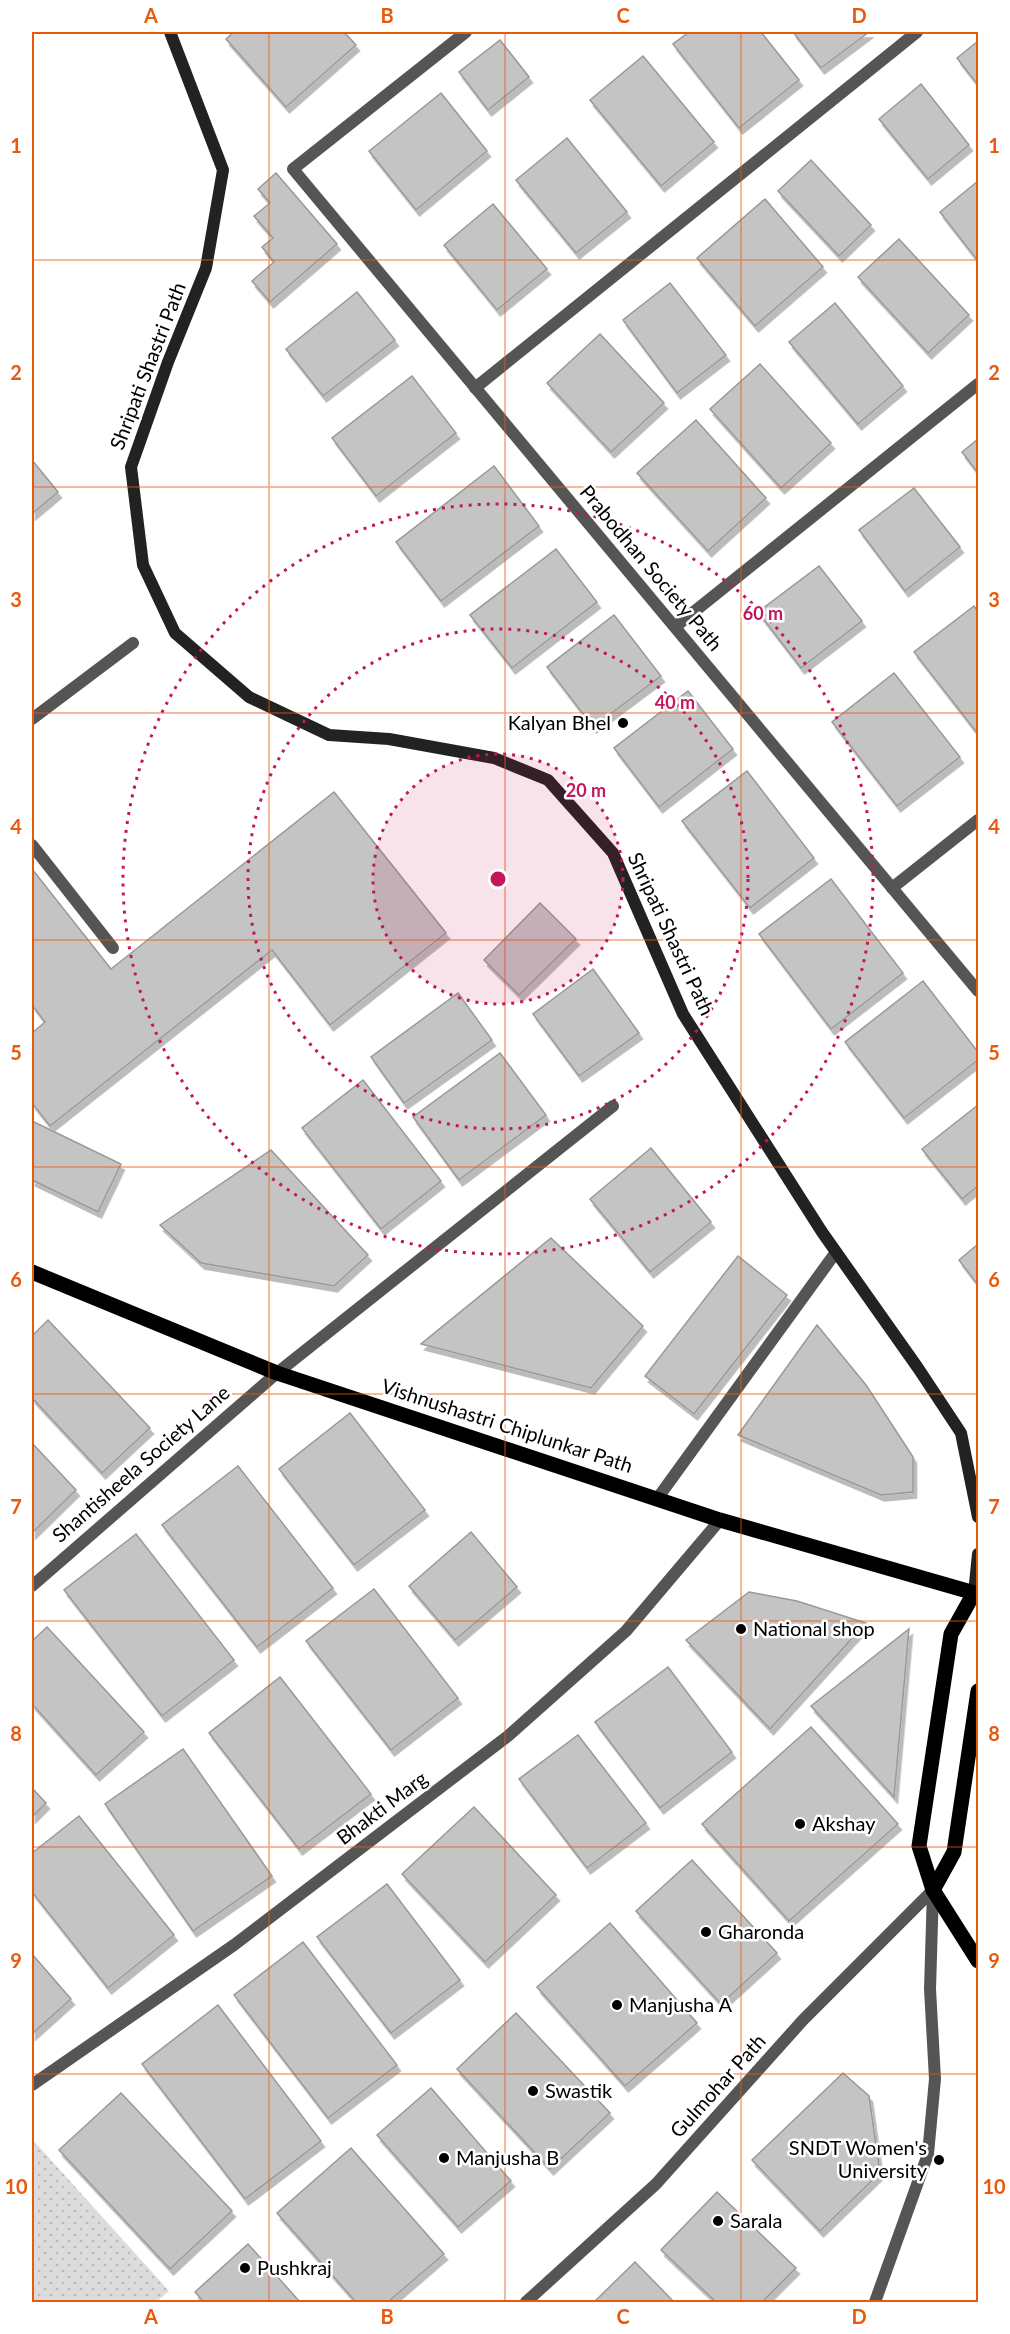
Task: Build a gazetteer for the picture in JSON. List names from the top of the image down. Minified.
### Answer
{"streets":{"main road":["Vishnushastri Chiplunkar Path"],"street":["Shripati Shastri Path","Prabodhan Society Path","Shantisheela Society Lane","Bhakti Marg","Gulmohar Path"]},"crossings":[["Vishnushastri Chiplunkar Path","Shantisheela Society Lane"],["Vishnushastri Chiplunkar Path","Bhakti Marg"]],"places":["Kalyan Bhel","National shop","Akshay","Gharonda","Manjusha A","Swastik","Manjusha B","SNDT Women's University","Sarala","Pushkraj"],"grid":{"columns":["A","B","C","D"],"rows":["1","2","3","4","5","6","7","8","9","10"]},"rings":["60 m","40 m","20 m"]}
